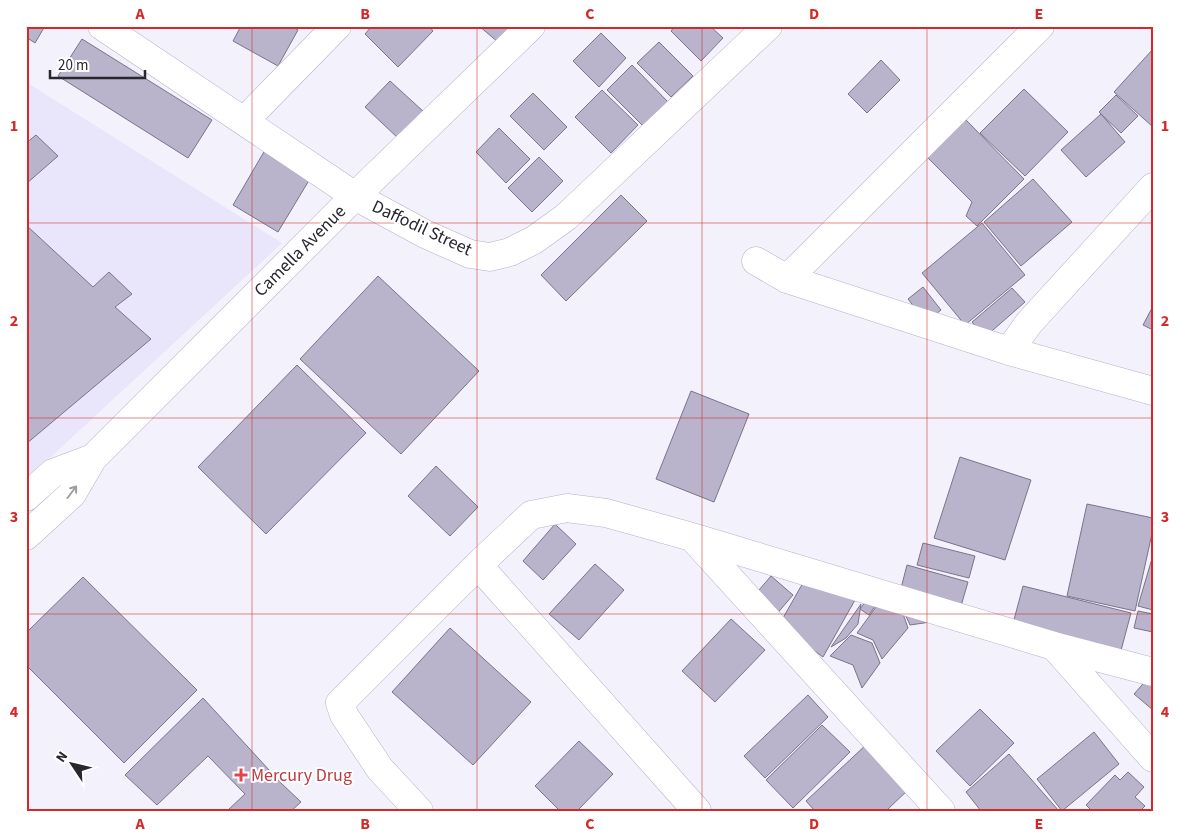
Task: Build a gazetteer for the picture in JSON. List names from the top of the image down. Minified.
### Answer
{"streets":{"street":["Daffodil Street","Camella Avenue"]},"crossings":[["Daffodil Street","Camella Avenue"]],"places":{"health":["Mercury Drug"]},"scale_bar":"20 m","north":"top left","grid":{"columns":["A","B","C","D","E"],"rows":["1","2","3","4"]}}
